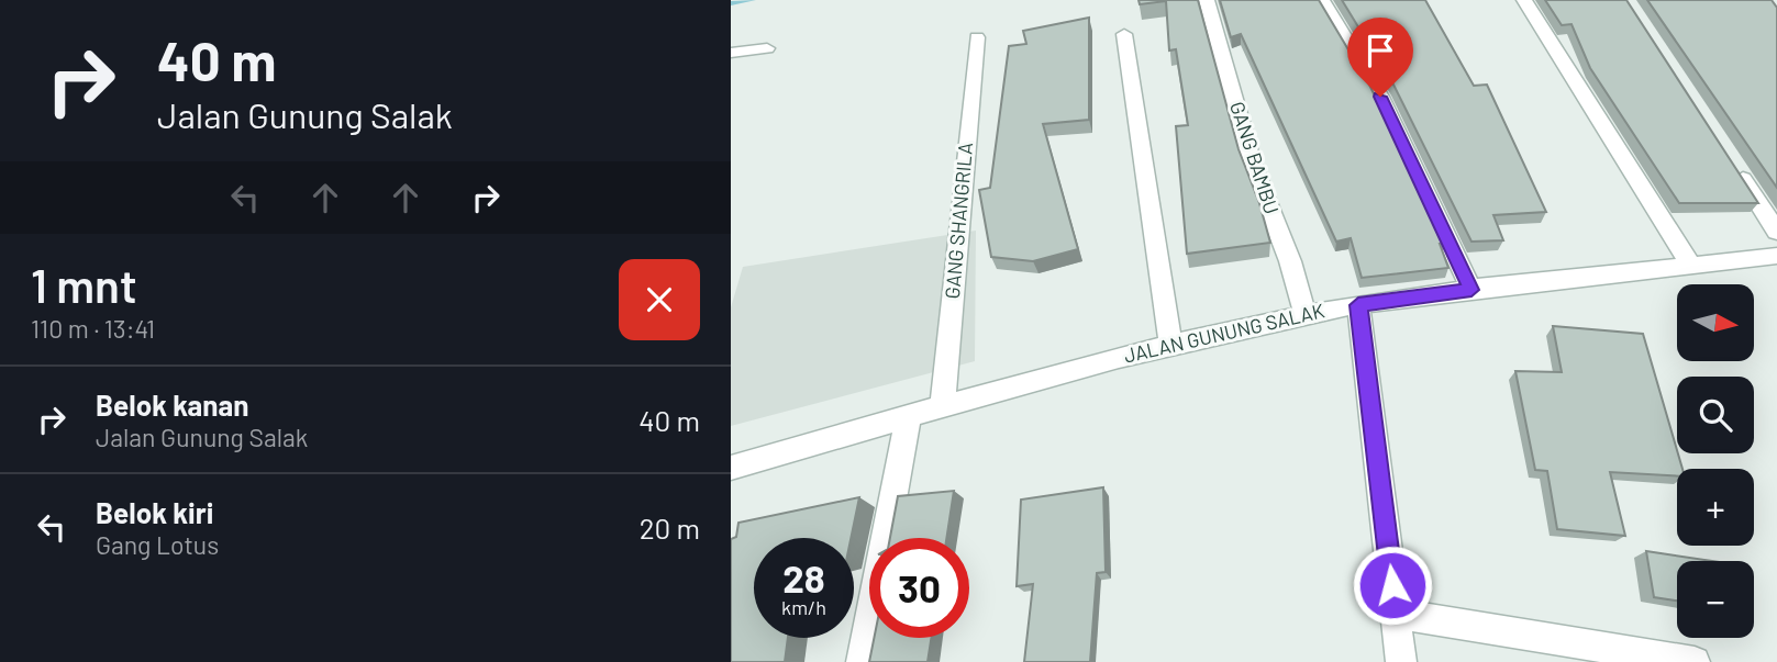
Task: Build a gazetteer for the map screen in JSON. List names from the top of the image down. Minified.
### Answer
{"streets":{"street":["GANG BAMBU","GANG SHANGRILA","JALAN GUNUNG SALAK"]},"crossings":[["GANG BAMBU","JALAN GUNUNG SALAK"],["GANG SHANGRILA","JALAN GUNUNG SALAK"]],"north":"right","page":{"turn":["40 m","Jalan Gunung Salak"],"heading":["1 mnt","110 m · 13:41"],"map_buttons":["+","−"],"list":[{"name":"Belok kanan","note":"Jalan Gunung Salak","value":"40 m"},{"name":"Belok kiri","note":"Gang Lotus","value":"20 m"}],"speed":"28 km/h","limit":"30"}}
